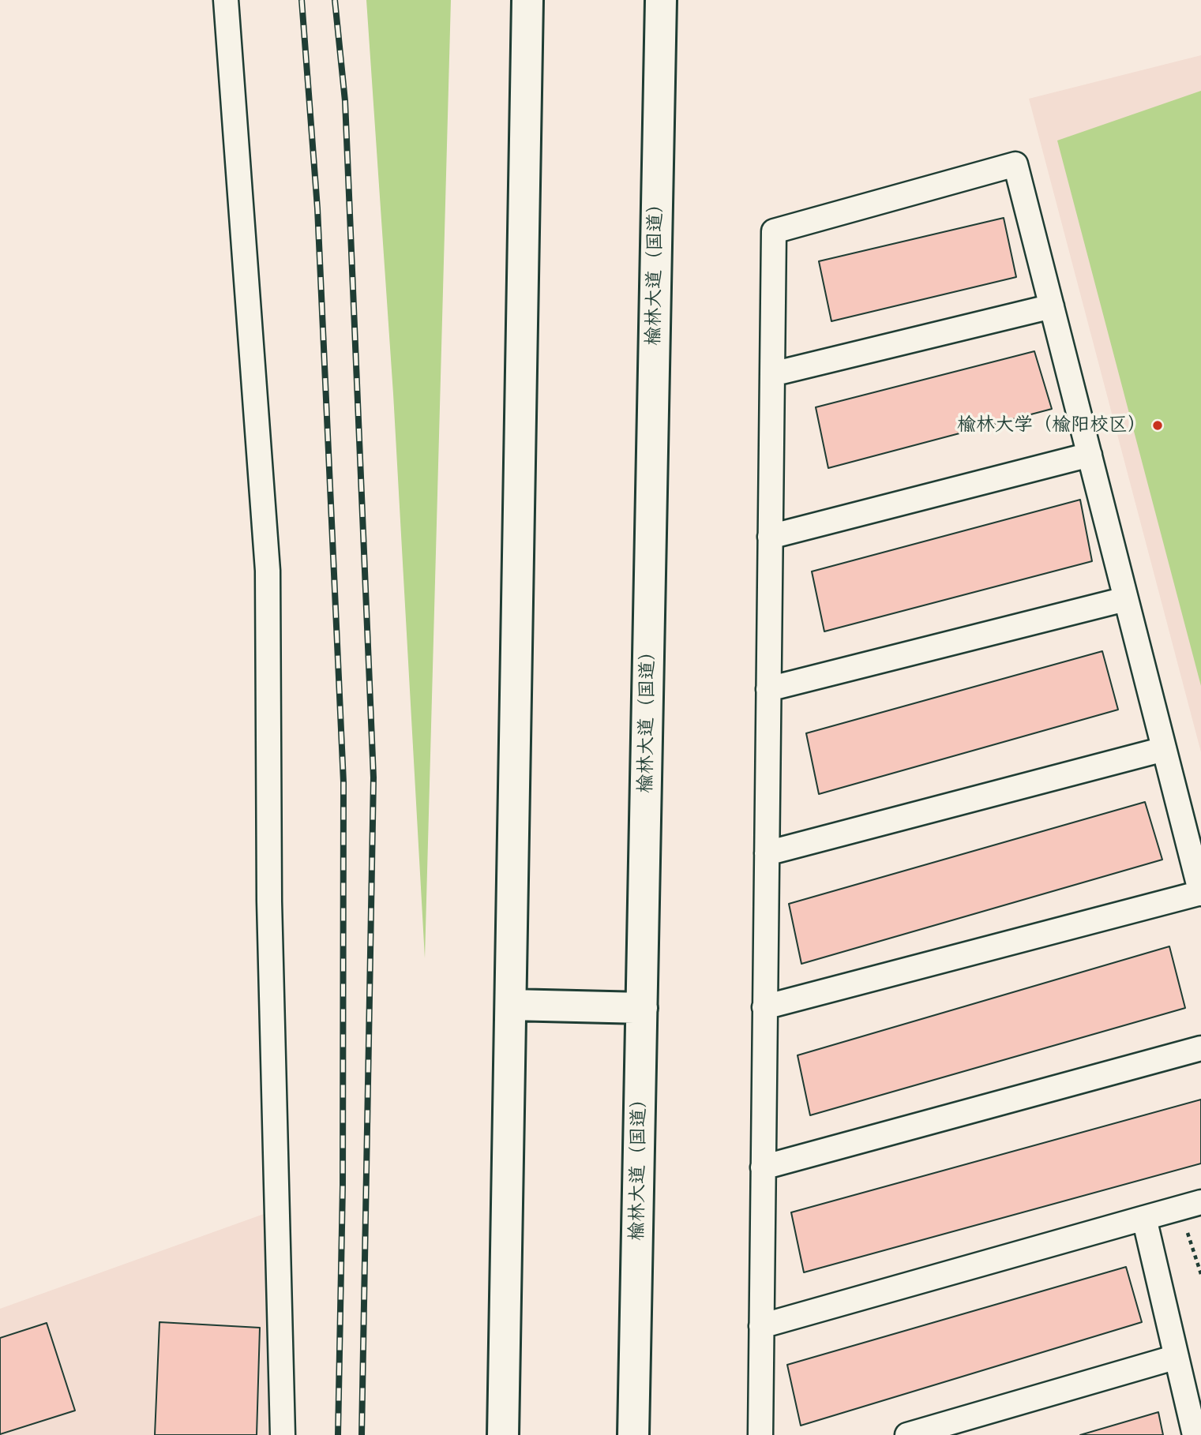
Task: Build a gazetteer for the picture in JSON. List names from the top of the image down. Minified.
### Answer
{"streets":{"highway":["榆林大道（国道）"]},"places":["榆林大学（榆阳校区）"]}
